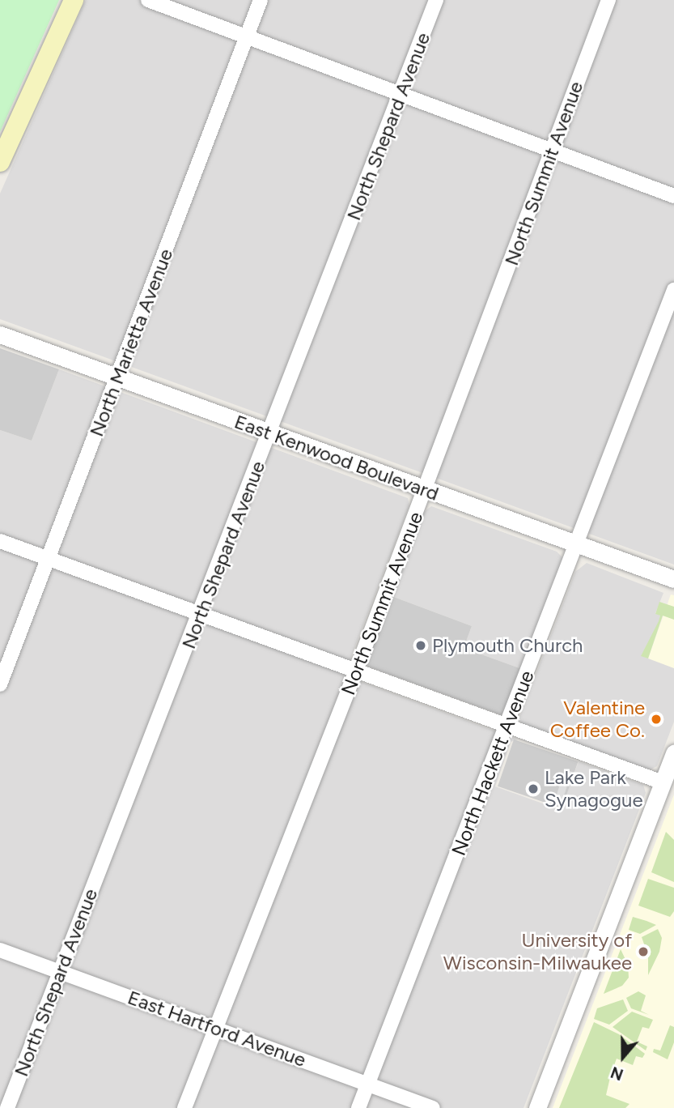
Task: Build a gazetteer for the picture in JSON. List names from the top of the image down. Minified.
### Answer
{"streets":{"street":["North Shepard Avenue","North Summit Avenue","North Marietta Avenue","East Kenwood Boulevard","North Hackett Avenue","East Hartford Avenue"]},"crossings":[["North Shepard Avenue","East Kenwood Boulevard"],["North Shepard Avenue","East Hartford Avenue"],["North Summit Avenue","East Kenwood Boulevard"],["North Summit Avenue","East Hartford Avenue"],["North Marietta Avenue","East Kenwood Boulevard"],["East Kenwood Boulevard","North Hackett Avenue"],["North Hackett Avenue","East Hartford Avenue"]],"places":["Plymouth Church","Valentine Coffee Co.","Lake Park Synagogue","University of Wisconsin-Milwaukee"],"north":"bottom"}
